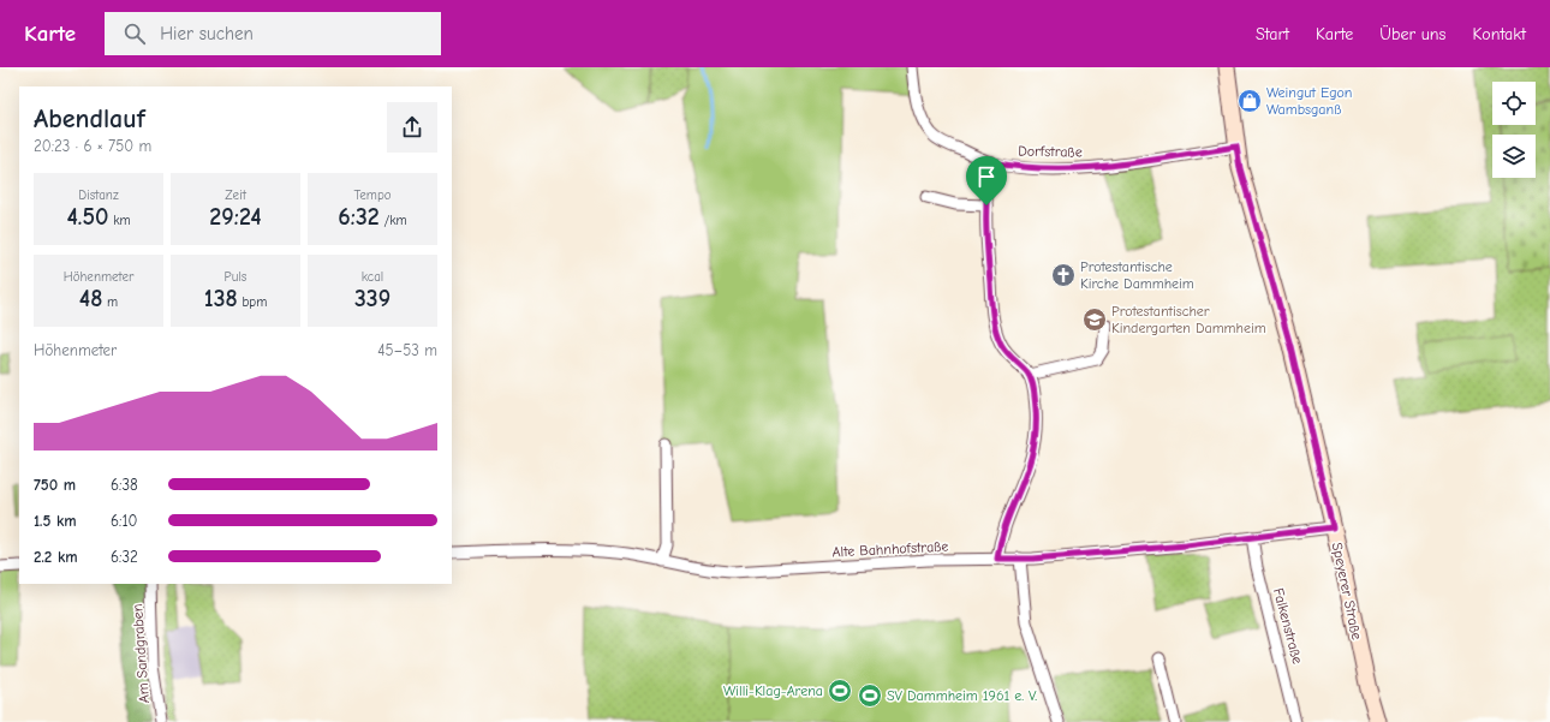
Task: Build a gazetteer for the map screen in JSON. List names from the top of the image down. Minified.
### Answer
{"streets":{"street":["Dorfstraße","Alte Bahnhofstraße","Speyerer Straße","Falkenstraße","Am Sandgraben"]},"crossings":[["Dorfstraße","Speyerer Straße"],["Alte Bahnhofstraße","Speyerer Straße"],["Alte Bahnhofstraße","Falkenstraße"]],"places":{"shop":["Weingut Egon Wambsganß"],"church":["Protestantische Kirche Dammheim"],"school or university":["Protestantischer Kindergarten Dammheim"],"sports":["Willi-Klag-Arena","SV Dammheim 1961 e. V."]},"page":{"header":"Karte","search":"Hier suchen","nav":["Start","Karte","Über uns","Kontakt"],"heading":["Abendlauf","20:23 · 6 × 750 m"],"stats":[["Distanz","4.50 km"],["Zeit","29:24"],["Tempo","6:32 /km"],["Höhenmeter","48 m"],["Puls","138 bpm"],["kcal","339"]],"chart":["Höhenmeter","45–53 m"],"list":[{"name":"750 m","note":"6:38"},{"name":"1.5 km","note":"6:10"},{"name":"2.2 km","note":"6:32"}]}}
